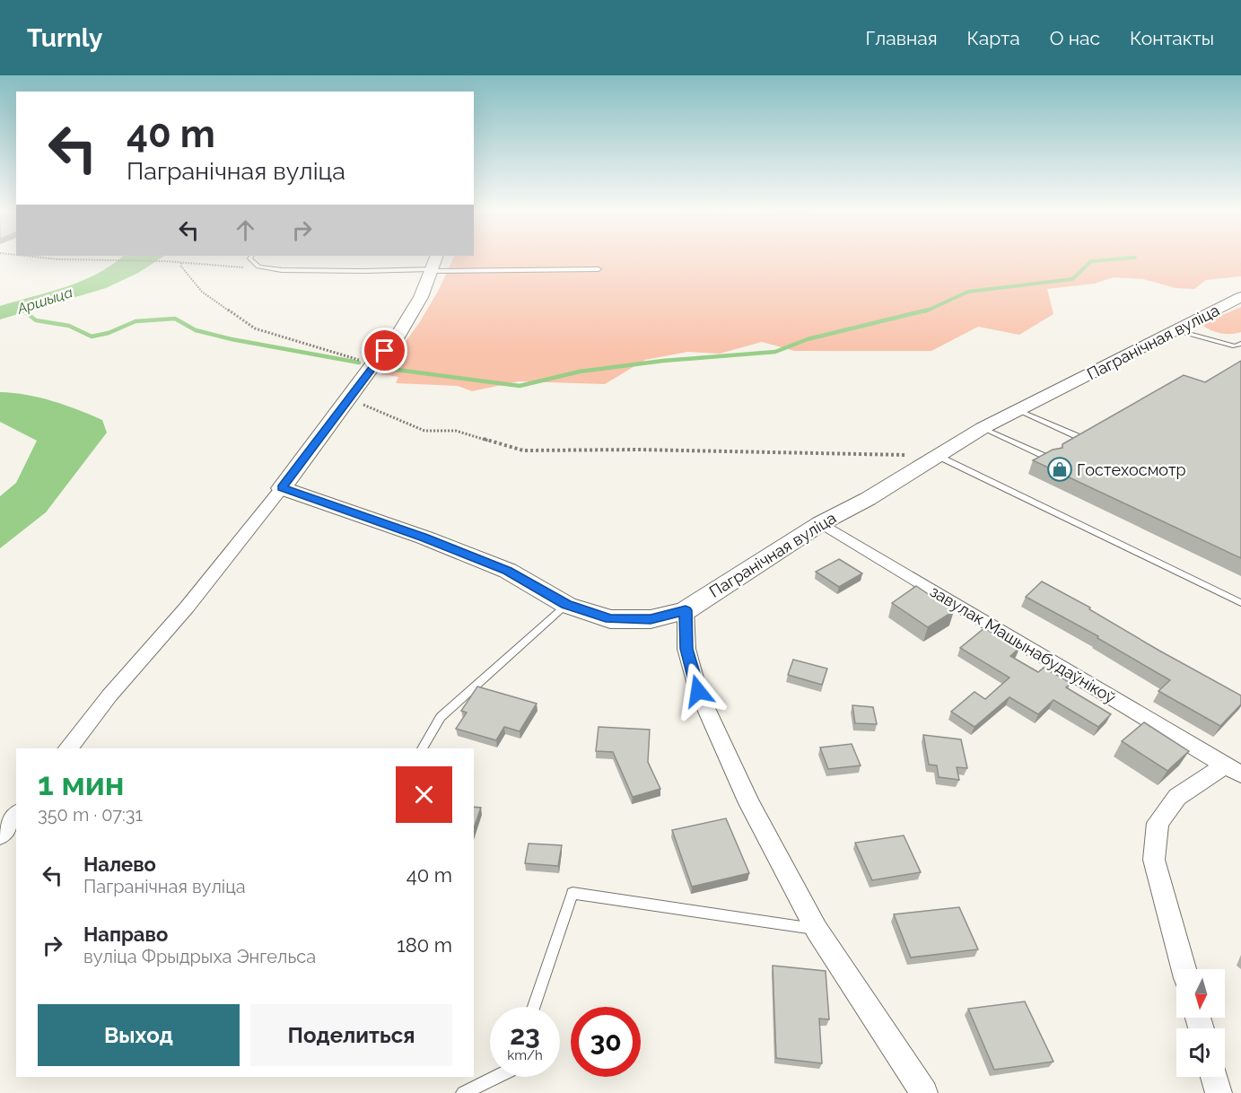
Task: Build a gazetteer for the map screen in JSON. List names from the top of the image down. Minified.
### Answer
{"streets":{"street":["Пагранічная вуліца","завулак Машынабудаўнікоў"]},"crossings":[["Пагранічная вуліца","завулак Машынабудаўнікоў"]],"water":["Аршыца"],"places":{"shop":["Гостехосмотр"]},"north":"bottom","page":{"header":"Turnly","nav":["Главная","Карта","О нас","Контакты"],"turn":["40 m","Пагранічная вуліца"],"heading":["1 мин","350 m · 07:31"],"list":[{"name":"Налево","note":"Пагранічная вуліца","value":"40 m"},{"name":"Направо","note":"вуліца Фрыдрыха Энгельса","value":"180 m"}],"buttons":["Выход","Поделиться"],"speed":"23 km/h","limit":"30"}}
